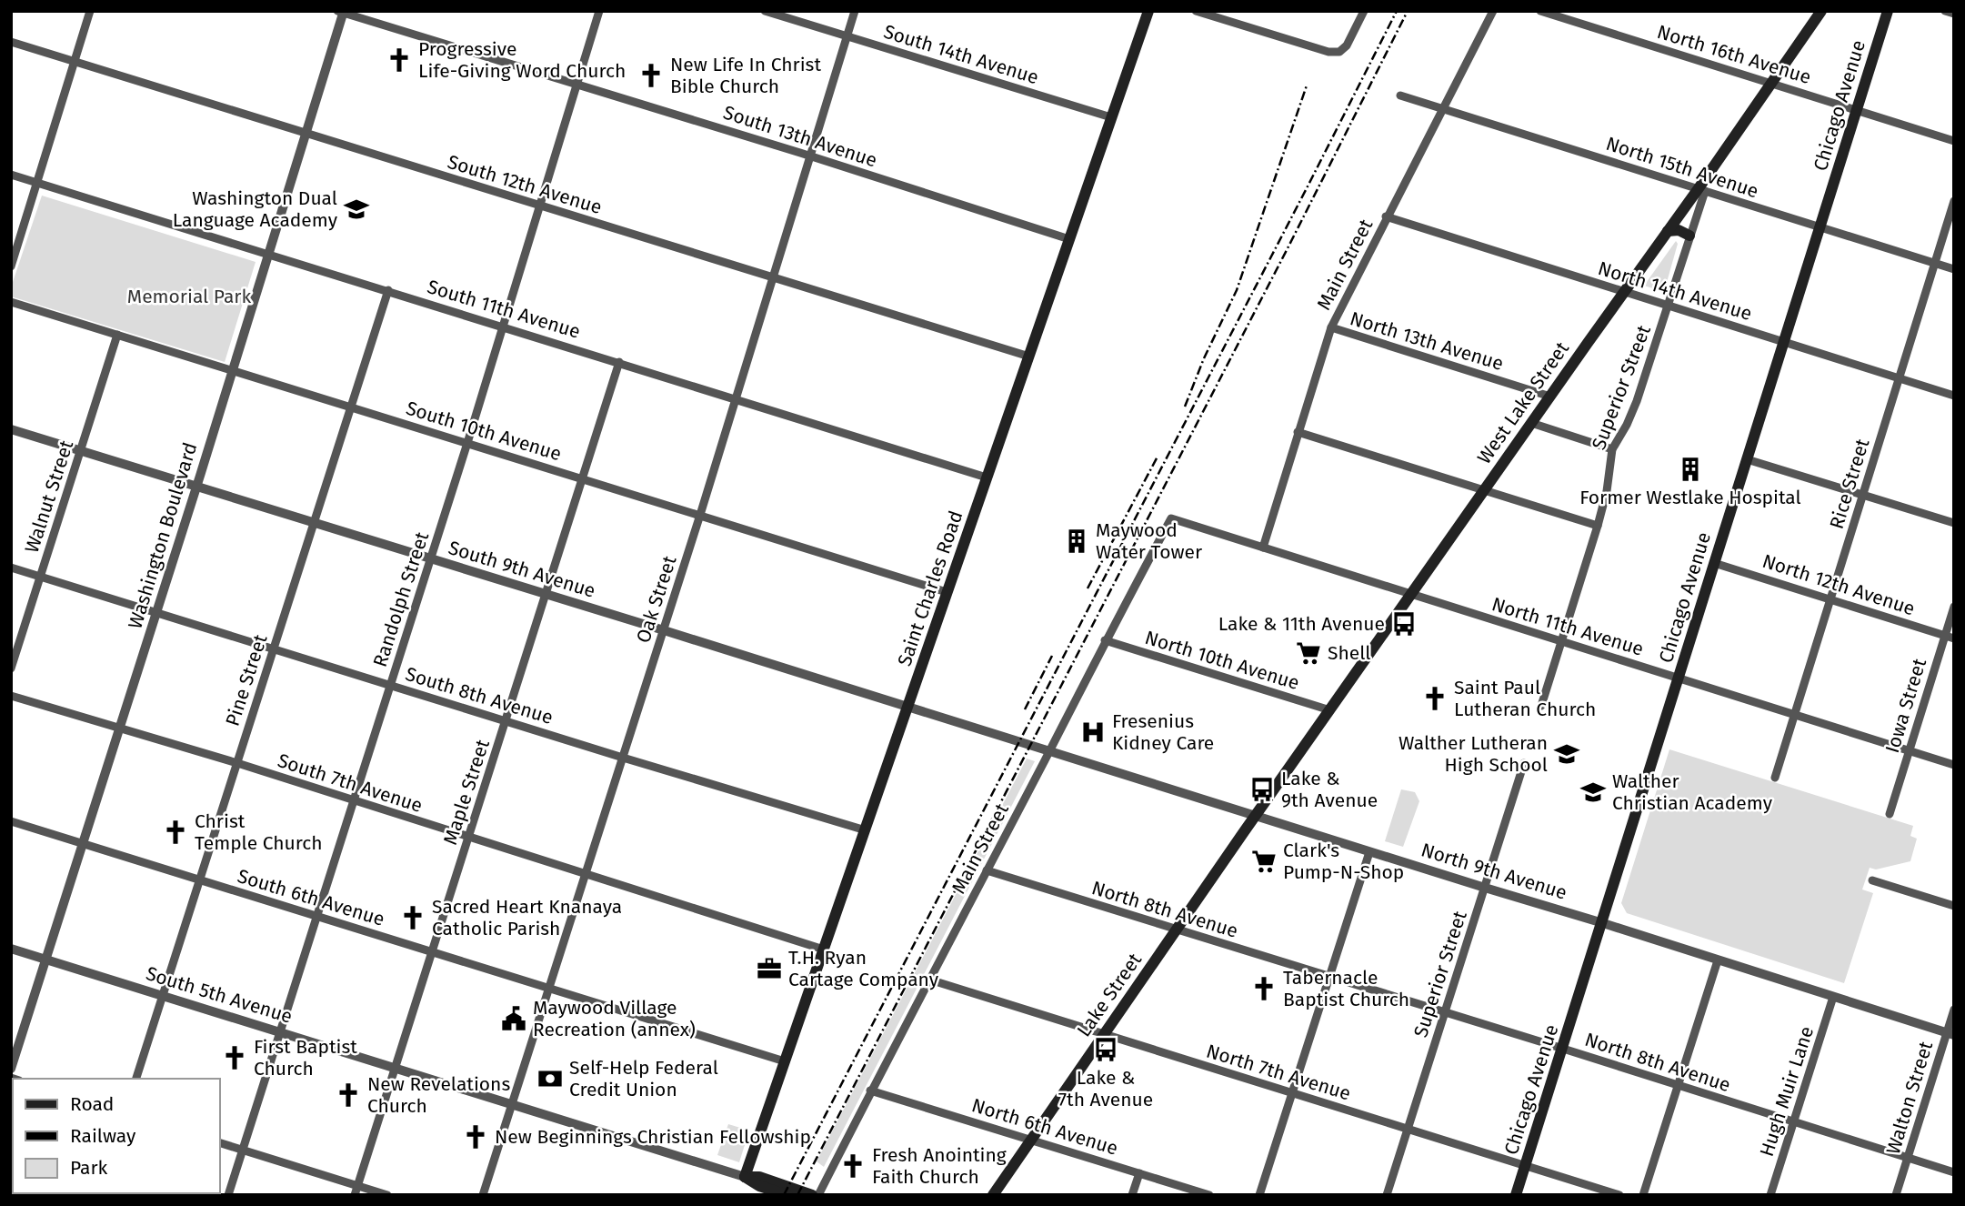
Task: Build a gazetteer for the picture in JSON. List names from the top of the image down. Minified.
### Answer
{"streets":{"main road":["Chicago Avenue","West Lake Street","Saint Charles Road","South 5th Avenue","Lake Street"],"street":["South 14th Avenue","North 16th Avenue","South 13th Avenue","North 15th Avenue","South 12th Avenue","Main Street","North 14th Avenue","South 11th Avenue","North 13th Avenue","Superior Street","South 10th Avenue","Rice Street","Walnut Street","Washington Boulevard","South 9th Avenue","North 12th Avenue","Randolph Street","Oak Street","North 11th Avenue","North 10th Avenue","Pine Street","South 8th Avenue","Iowa Street","South 7th Avenue","Maple Street","North 9th Avenue","South 6th Avenue","North 8th Avenue","North 7th Avenue","Hugh Muir Lane","Walton Street","North 6th Avenue"]},"crossings":[["South 14th Avenue","Saint Charles Road"],["South 14th Avenue","Oak Street"],["North 16th Avenue","Chicago Avenue"],["North 16th Avenue","West Lake Street"],["Chicago Avenue","North 15th Avenue"],["Chicago Avenue","North 14th Avenue"],["Chicago Avenue","North 12th Avenue"],["Chicago Avenue","North 11th Avenue"],["Chicago Avenue","North 9th Avenue"],["Chicago Avenue","North 8th Avenue"],["Chicago Avenue","North 7th Avenue"],["South 13th Avenue","Washington Boulevard"],["South 13th Avenue","Saint Charles Road"],["South 13th Avenue","Randolph Street"],["South 13th Avenue","Oak Street"],["North 15th Avenue","Main Street"],["North 15th Avenue","Superior Street"],["North 15th Avenue","West Lake Street"],["North 15th Avenue","Rice Street"],["South 12th Avenue","Washington Boulevard"],["South 12th Avenue","Saint Charles Road"],["South 12th Avenue","Randolph Street"],["South 12th Avenue","Oak Street"],["Main Street","North 14th Avenue"],["Main Street","North 13th Avenue"],["Main Street","North 11th Avenue"],["Main Street","North 10th Avenue"],["Main Street","North 9th Avenue"],["Main Street","North 8th Avenue"],["Main Street","North 7th Avenue"],["Main Street","North 6th Avenue"],["North 14th Avenue","Superior Street"],["North 14th Avenue","West Lake Street"],["North 14th Avenue","Rice Street"],["South 11th Avenue","Washington Boulevard"],["South 11th Avenue","Saint Charles Road"],["South 11th Avenue","Randolph Street"],["South 11th Avenue","Oak Street"],["South 11th Avenue","Pine Street"],["South 11th Avenue","Maple Street"],["North 13th Avenue","West Lake Street"],["Superior Street","West Lake Street"],["Superior Street","North 11th Avenue"],["Superior Street","North 9th Avenue"],["Superior Street","North 8th Avenue"],["Superior Street","North 7th Avenue"],["West Lake Street","North 11th Avenue"],["West Lake Street","North 10th Avenue"],["West Lake Street","North 9th Avenue"],["West Lake Street","Lake Street"],["South 10th Avenue","Walnut Street"],["South 10th Avenue","Washington Boulevard"],["South 10th Avenue","Saint Charles Road"],["South 10th Avenue","Randolph Street"],["South 10th Avenue","Oak Street"],["South 10th Avenue","Pine Street"],["South 10th Avenue","Maple Street"],["Rice Street","North 12th Avenue"],["Rice Street","North 11th Avenue"],["Walnut Street","South 9th Avenue"],["Walnut Street","South 8th Avenue"],["Washington Boulevard","South 9th Avenue"],["Washington Boulevard","South 8th Avenue"],["Washington Boulevard","South 7th Avenue"],["Washington Boulevard","South 6th Avenue"],["Washington Boulevard","South 5th Avenue"],["South 9th Avenue","Saint Charles Road"],["South 9th Avenue","Randolph Street"],["South 9th Avenue","Oak Street"],["South 9th Avenue","Pine Street"],["South 9th Avenue","Maple Street"],["South 9th Avenue","North 9th Avenue"],["North 12th Avenue","Iowa Street"],["Saint Charles Road","South 8th Avenue"],["Saint Charles Road","South 7th Avenue"],["Saint Charles Road","South 6th Avenue"],["Saint Charles Road","South 5th Avenue"],["Randolph Street","South 8th Avenue"],["Randolph Street","South 7th Avenue"],["Randolph Street","South 6th Avenue"],["Randolph Street","South 5th Avenue"],["Oak Street","South 8th Avenue"],["Oak Street","South 7th Avenue"],["Oak Street","South 6th Avenue"],["Oak Street","South 5th Avenue"],["North 11th Avenue","Iowa Street"],["Pine Street","South 8th Avenue"],["Pine Street","South 7th Avenue"],["Pine Street","South 6th Avenue"],["Pine Street","South 5th Avenue"],["South 8th Avenue","Maple Street"],["South 7th Avenue","Maple Street"],["Maple Street","South 6th Avenue"],["Maple Street","South 5th Avenue"],["North 9th Avenue","Lake Street"],["North 9th Avenue","Hugh Muir Lane"],["North 9th Avenue","Walton Street"],["North 8th Avenue","Lake Street"],["North 8th Avenue","Hugh Muir Lane"],["North 8th Avenue","Walton Street"],["Lake Street","North 7th Avenue"],["Lake Street","North 6th Avenue"]],"parks":["Memorial Park"],"places":{"church":["Progressive Life-Giving Word Church","New Life In Christ Bible Church","Saint Paul Lutheran Church","Christ Temple Church","Sacred Heart Knanaya Catholic Parish","Tabernacle Baptist Church","First Baptist Church","New Revelations Church","New Beginnings Christian Fellowship","Fresh Anointing Faith Church"],"school or university":["Washington Dual Language Academy","Walther Lutheran High School","Walther Christian Academy"],"building":["Former Westlake Hospital","Maywood Water Tower"],"bus stop":["Lake & 11th Avenue","Lake & 9th Avenue","Lake & 7th Avenue"],"supermarket":["Shell","Clark's Pump-N-Shop"],"hospital":["Fresenius Kidney Care"],"office":["T.H. Ryan Cartage Company"],"public building":["Maywood Village Recreation (annex)"],"bank":["Self-Help Federal Credit Union"]},"legend":["Road","Railway","Park"]}
